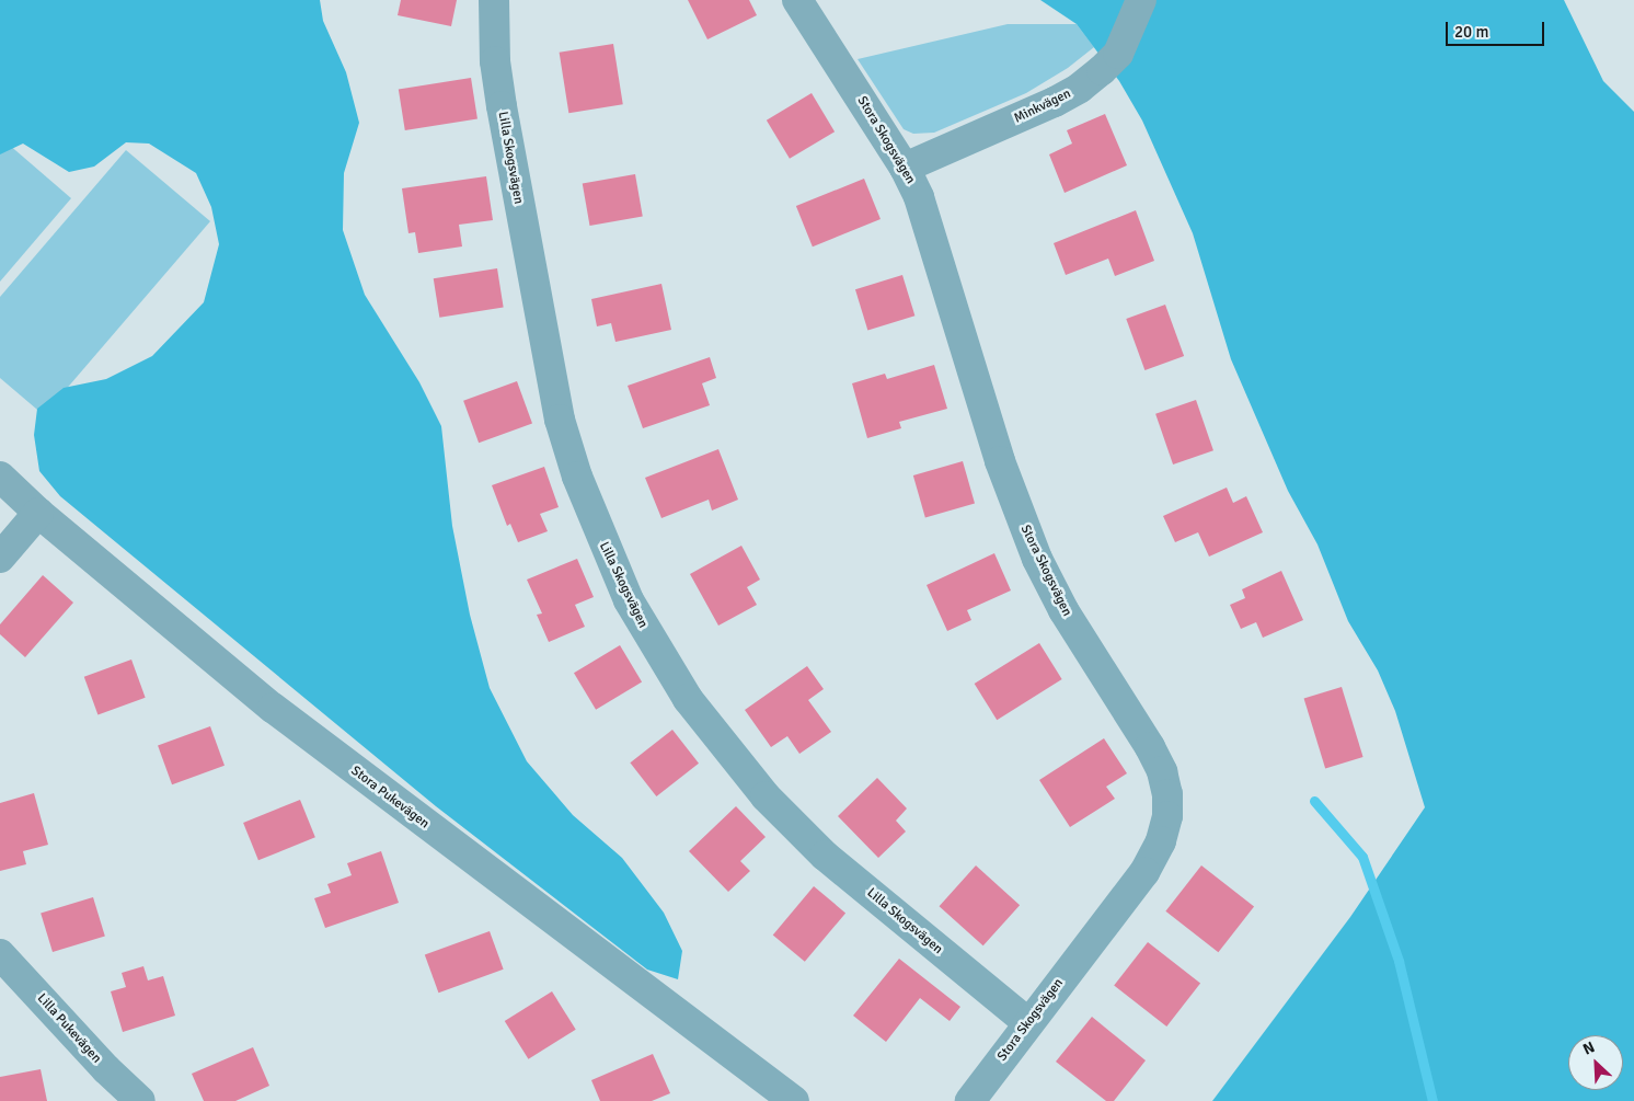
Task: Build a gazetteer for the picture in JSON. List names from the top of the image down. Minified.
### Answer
{"streets":{"street":["Minkvägen","Stora Skogsvägen","Lilla Skogsvägen","Stora Pukevägen","Lilla Pukevägen"]},"crossings":[["Minkvägen","Stora Skogsvägen"],["Stora Skogsvägen","Lilla Skogsvägen"]],"scale_bar":"20 m","north":"top left"}
